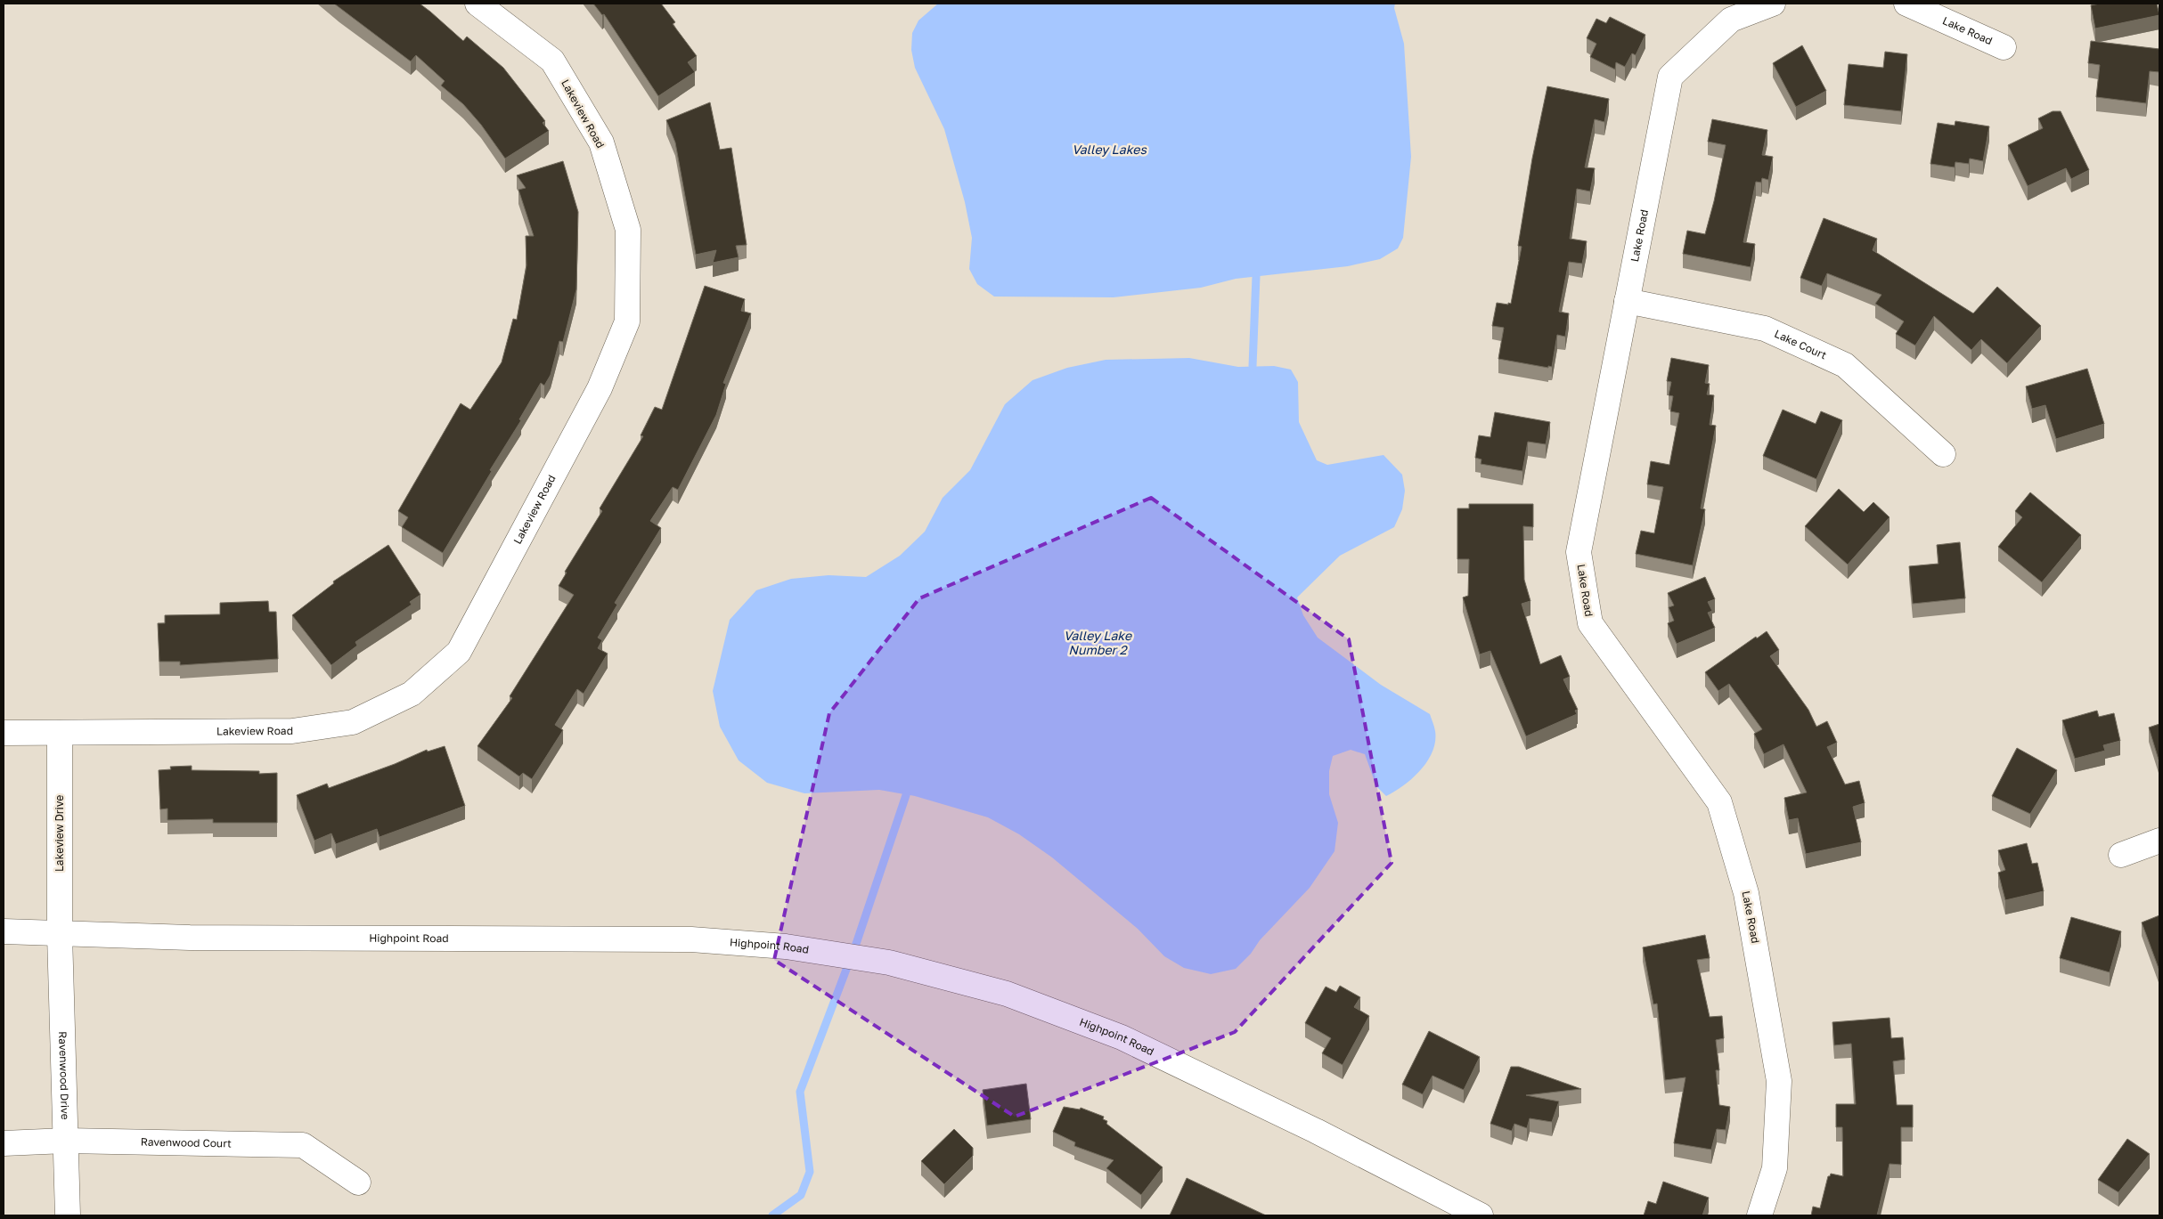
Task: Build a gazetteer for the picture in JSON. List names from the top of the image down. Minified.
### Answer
{"streets":{"street":["Lake Road","Lakeview Road","Lake Court","Lakeview Drive","Highpoint Road","Ravenwood Drive","Ravenwood Court"]},"crossings":[["Lake Road","Lake Court"],["Lakeview Road","Lakeview Drive"],["Lakeview Drive","Highpoint Road"],["Lakeview Drive","Ravenwood Drive"],["Highpoint Road","Ravenwood Drive"],["Ravenwood Drive","Ravenwood Court"]],"water":["Valley Lakes","Valley Lake Number 2"]}
